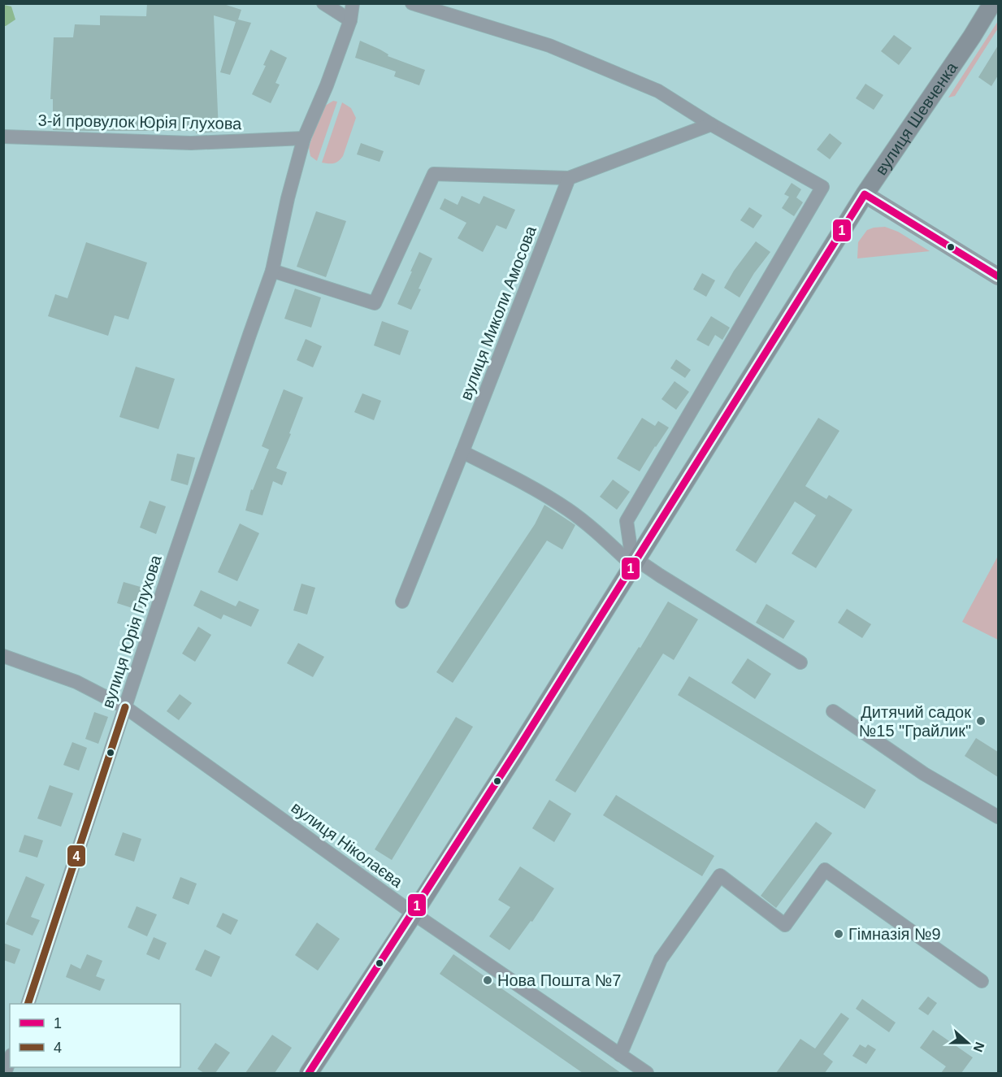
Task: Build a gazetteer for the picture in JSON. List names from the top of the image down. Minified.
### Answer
{"streets":{"main road":["вулиця Шевченка"],"street":["3-й провулок Юрія Глухова","вулиця Миколи Амосова","вулиця Юрія Глухова","вулиця Ніколаєва"]},"crossings":[["вулиця Шевченка","вулиця Ніколаєва"],["3-й провулок Юрія Глухова","вулиця Юрія Глухова"],["вулиця Юрія Глухова","вулиця Ніколаєва"]],"places":["Дитячий садок №15 \"Грайлик\"","Гімназія №9","Нова Пошта №7"],"lines":["transit line 1","transit line 4"],"legend":["1","4"],"north":"right"}
